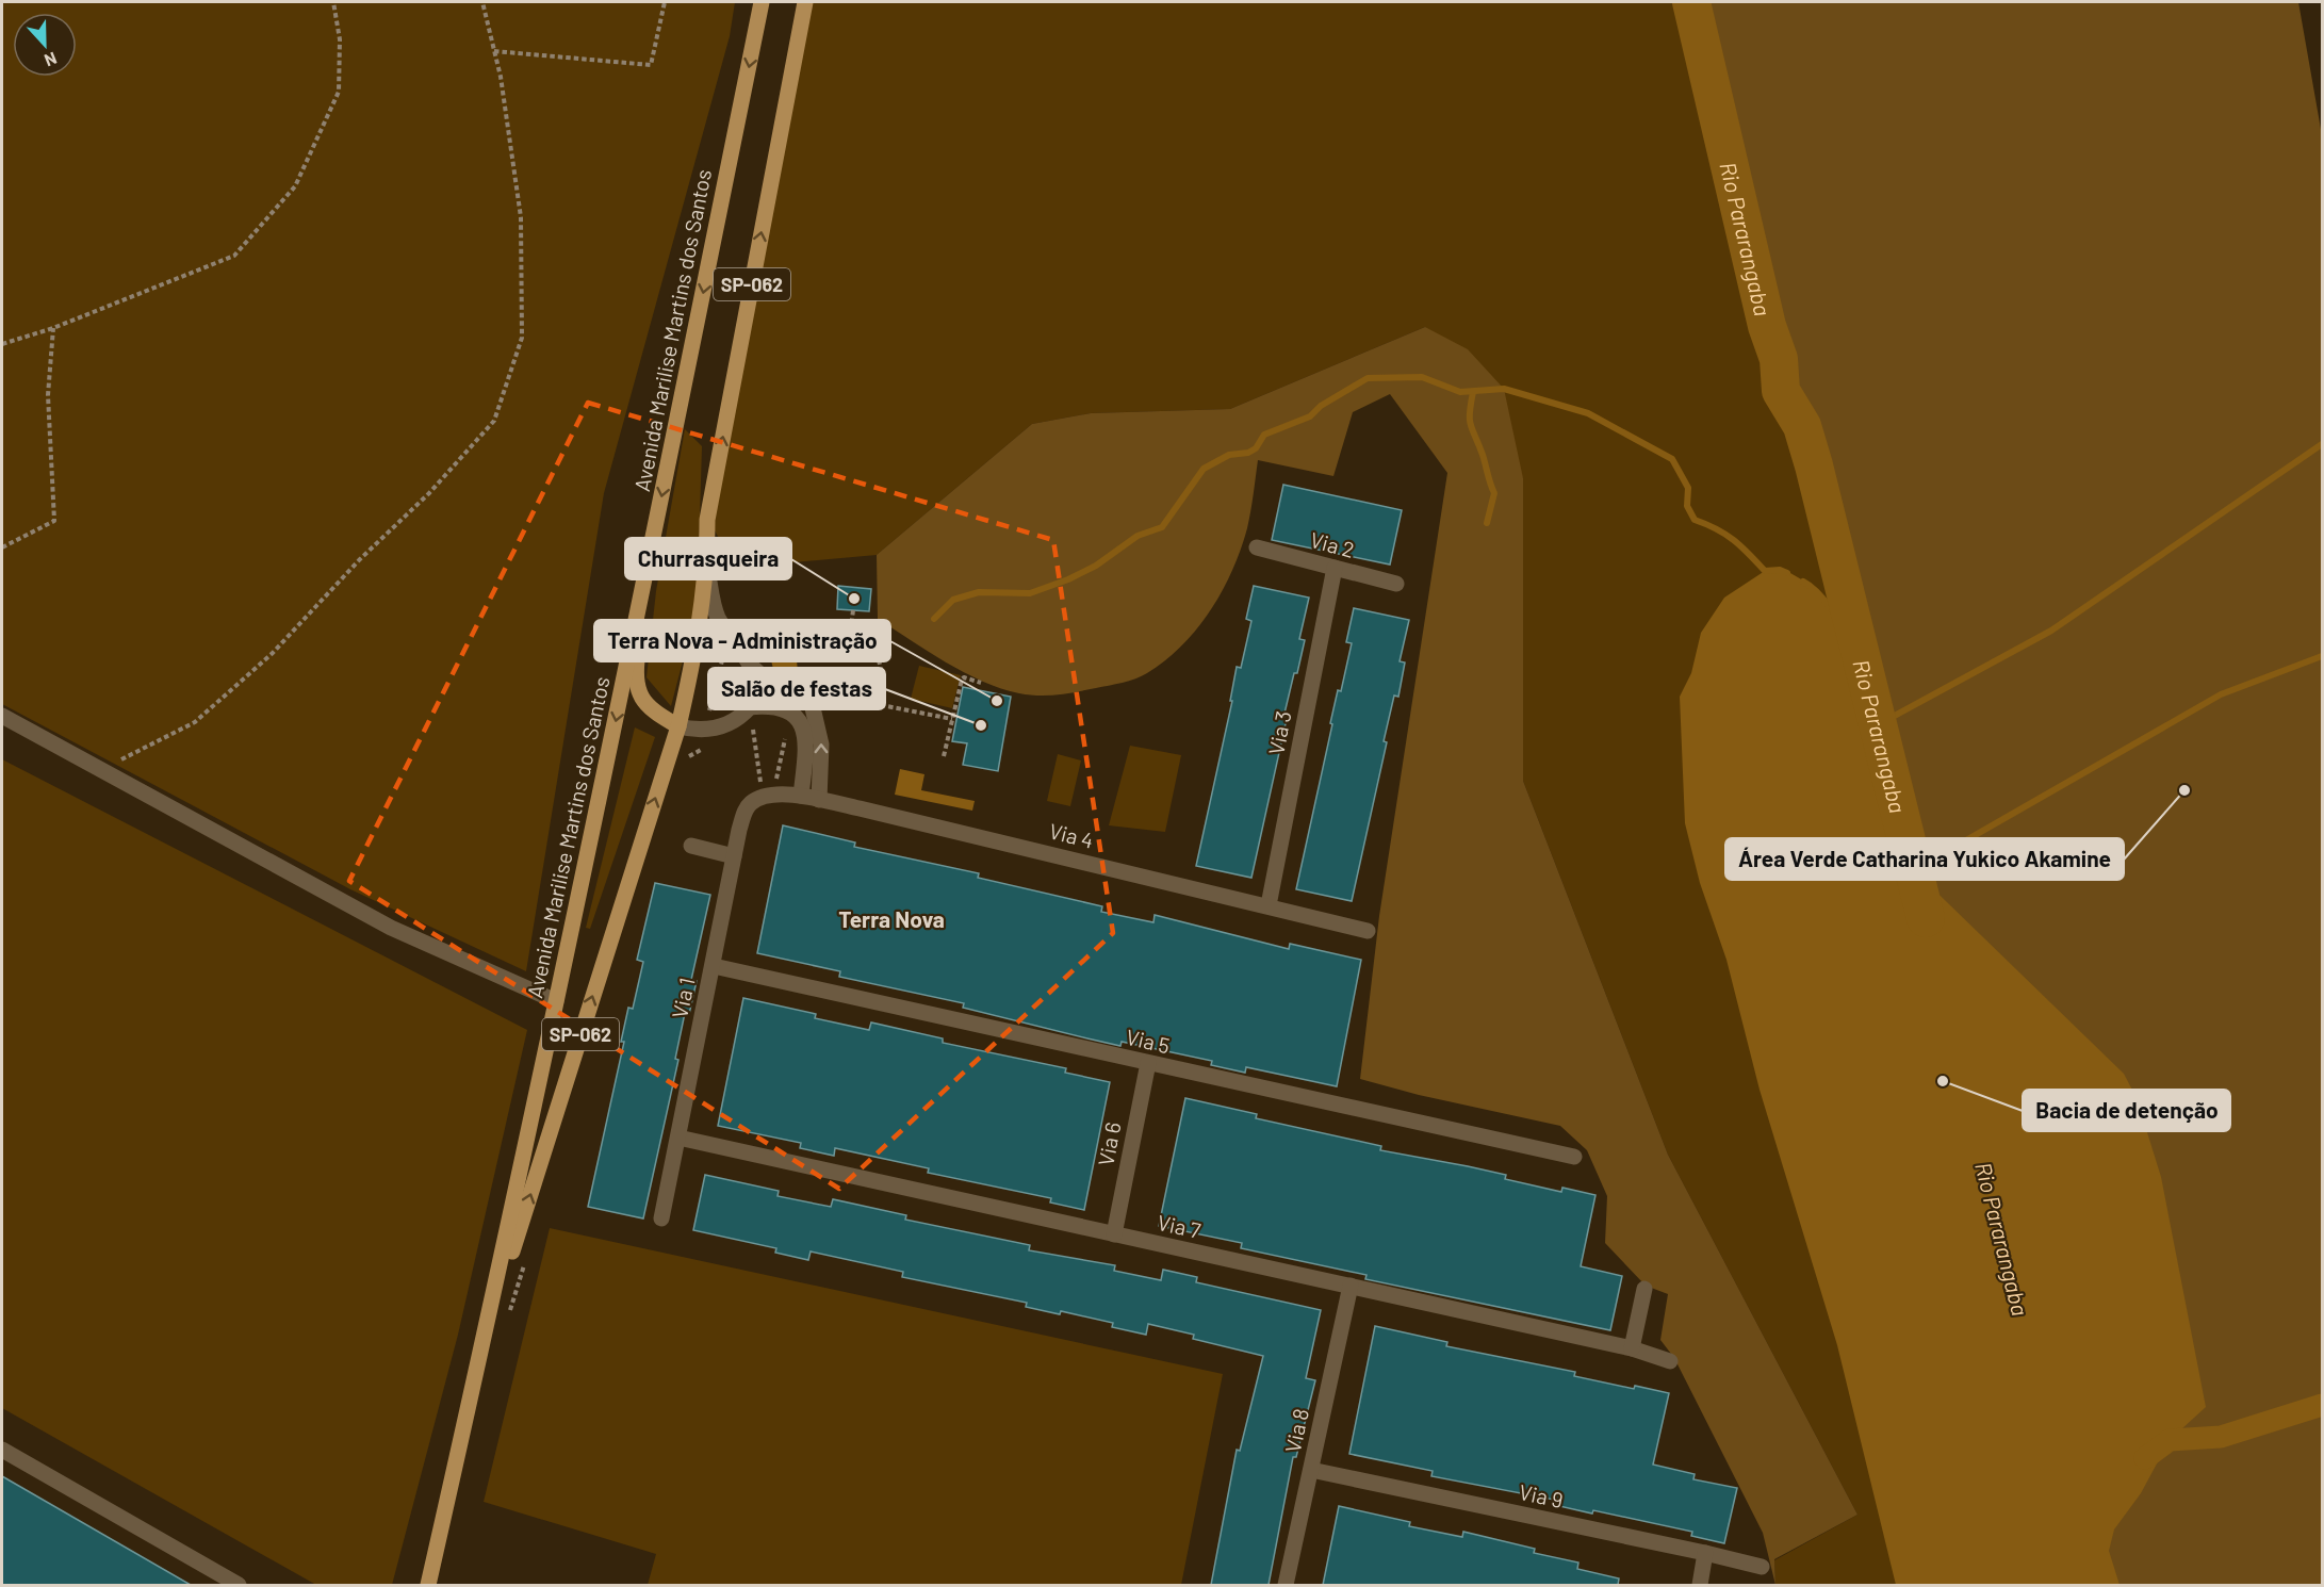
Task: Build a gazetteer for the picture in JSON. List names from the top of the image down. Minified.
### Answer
{"streets":{"main road":["SP-062","Avenida Marilise Martins dos Santos"],"street":["Via 2","Via 3","Via 4","Via 1","Via 5","Via 6","Via 7","Via 8","Via 9"]},"crossings":[["SP-062","Avenida Marilise Martins dos Santos"],["Via 2","Via 3"],["Via 3","Via 4"],["Via 4","Via 1"],["Via 1","Via 5"],["Via 1","Via 7"],["Via 5","Via 6"],["Via 6","Via 7"],["Via 7","Via 8"],["Via 8","Via 9"]],"districts":["Terra Nova"],"water":["Rio Pararangaba"],"places":["Churrasqueira","Terra Nova - Administração","Salão de festas","Área Verde Catharina Yukico Akamine","Bacia de detenção"],"north":"bottom"}
